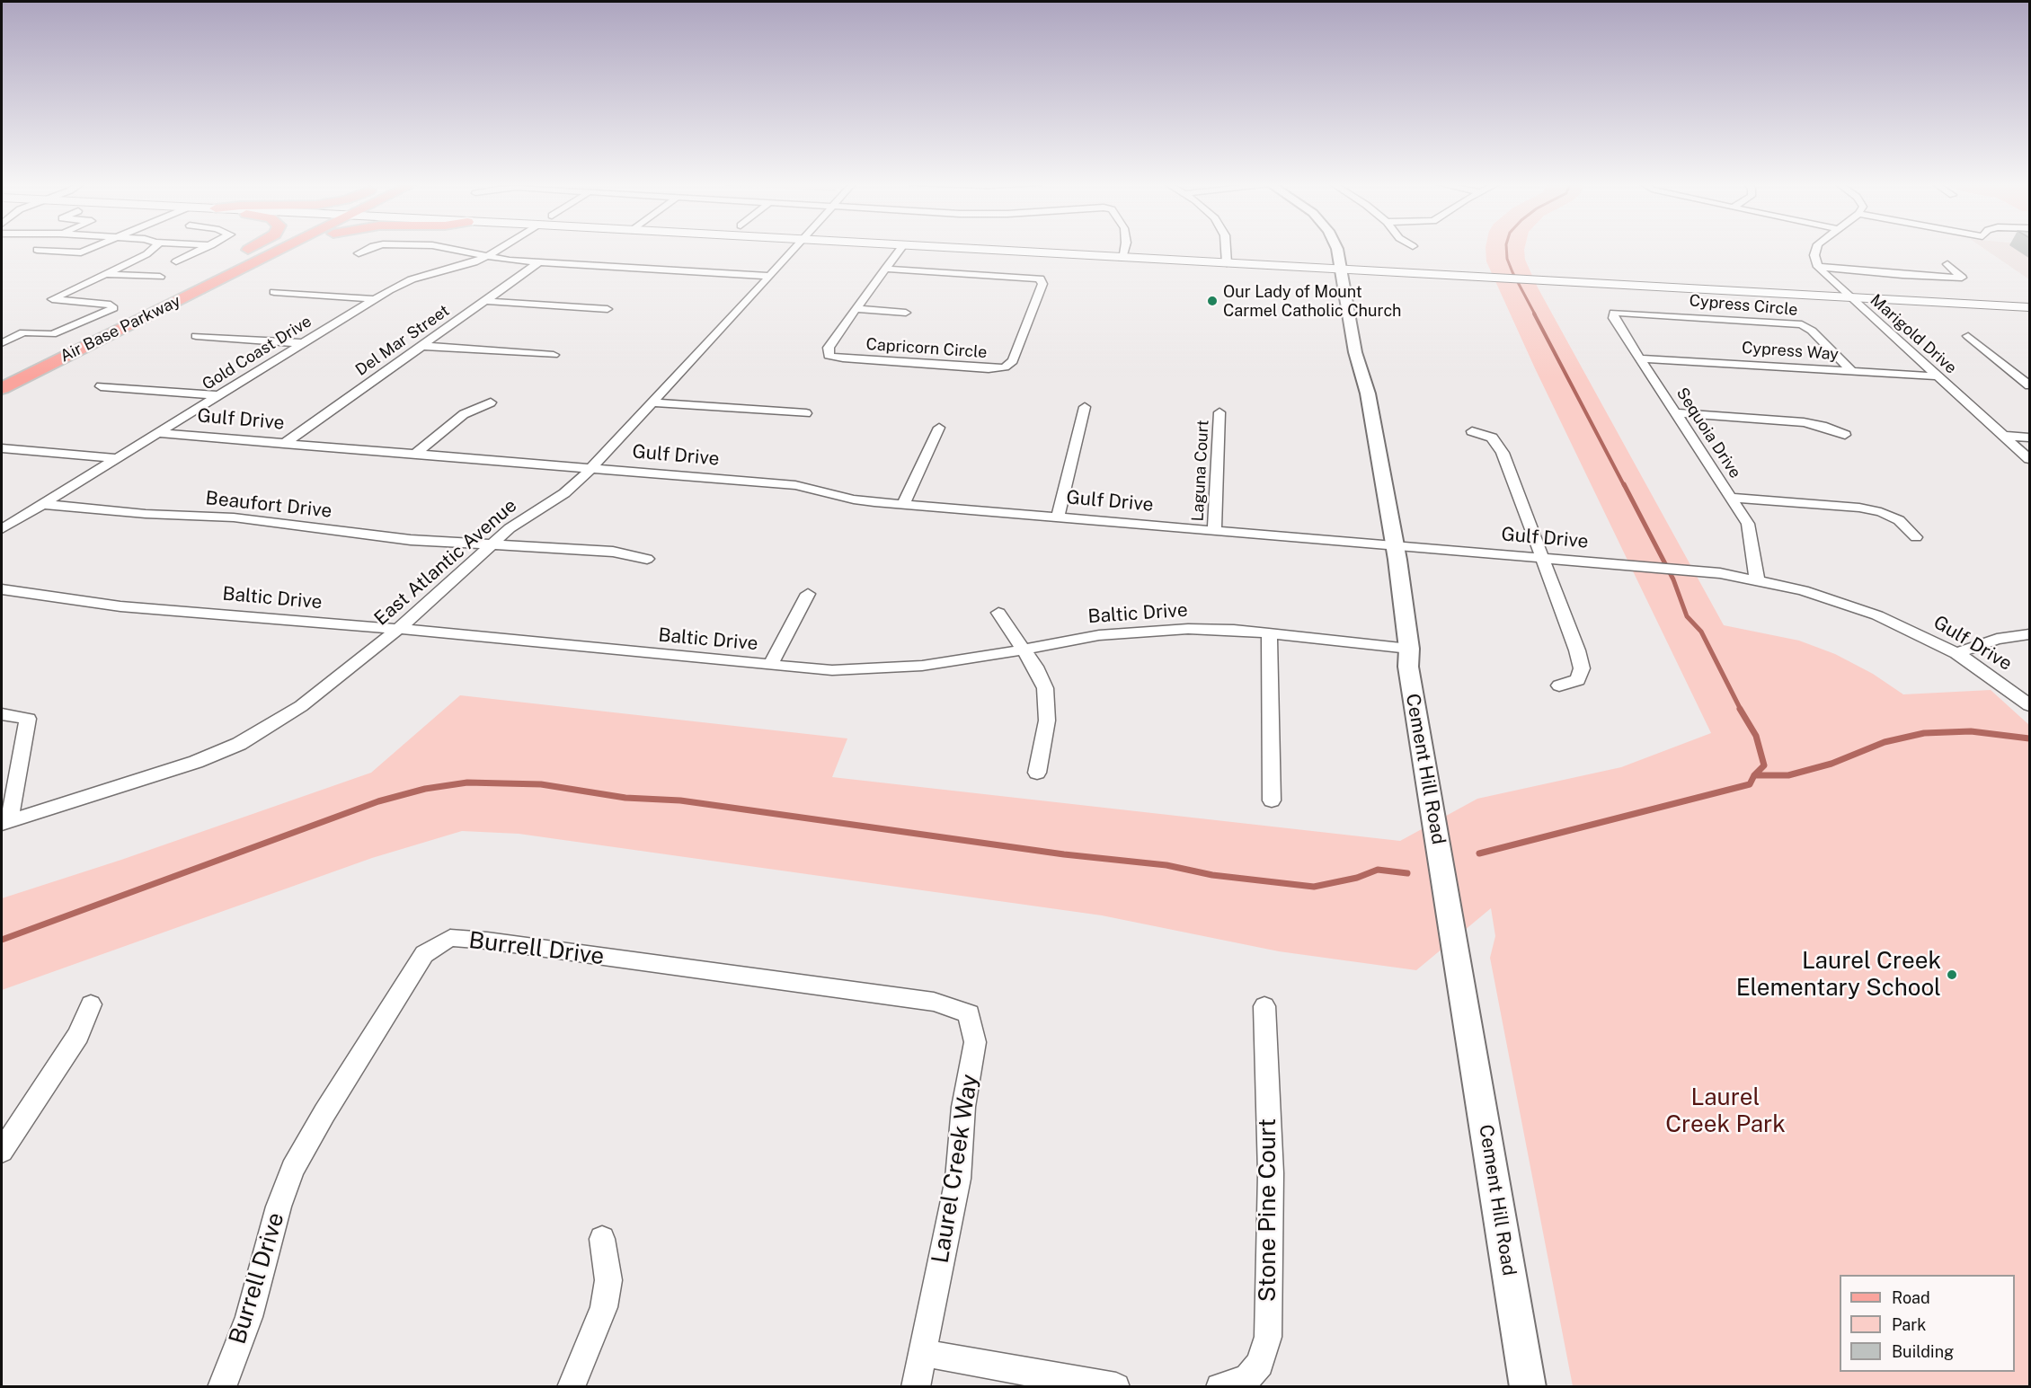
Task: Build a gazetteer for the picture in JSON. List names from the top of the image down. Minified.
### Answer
{"streets":{"main road":["Air Base Parkway"],"street":["Cypress Circle","Marigold Drive","Del Mar Street","Capricorn Circle","Cypress Way","Gold Coast Drive","Gulf Drive","Sequoia Drive","Laguna Court","Beaufort Drive","East Atlantic Avenue","Baltic Drive","Cement Hill Road","Burrell Drive","Laurel Creek Way","Stone Pine Court"]},"crossings":[["Cypress Circle","Cypress Way"],["Cypress Circle","Sequoia Drive"],["Marigold Drive","Cypress Way"],["Del Mar Street","Gulf Drive"],["Cypress Way","Sequoia Drive"],["Gold Coast Drive","Gulf Drive"],["Gold Coast Drive","Beaufort Drive"],["Gulf Drive","Sequoia Drive"],["Gulf Drive","Laguna Court"],["Gulf Drive","East Atlantic Avenue"],["Gulf Drive","Cement Hill Road"],["Beaufort Drive","East Atlantic Avenue"],["East Atlantic Avenue","Baltic Drive"],["Baltic Drive","Cement Hill Road"],["Burrell Drive","Laurel Creek Way"]],"parks":["Laurel Creek Park"],"places":["Our Lady of Mount Carmel Catholic Church","Laurel Creek Elementary School"],"legend":["Road","Park","Building"]}
